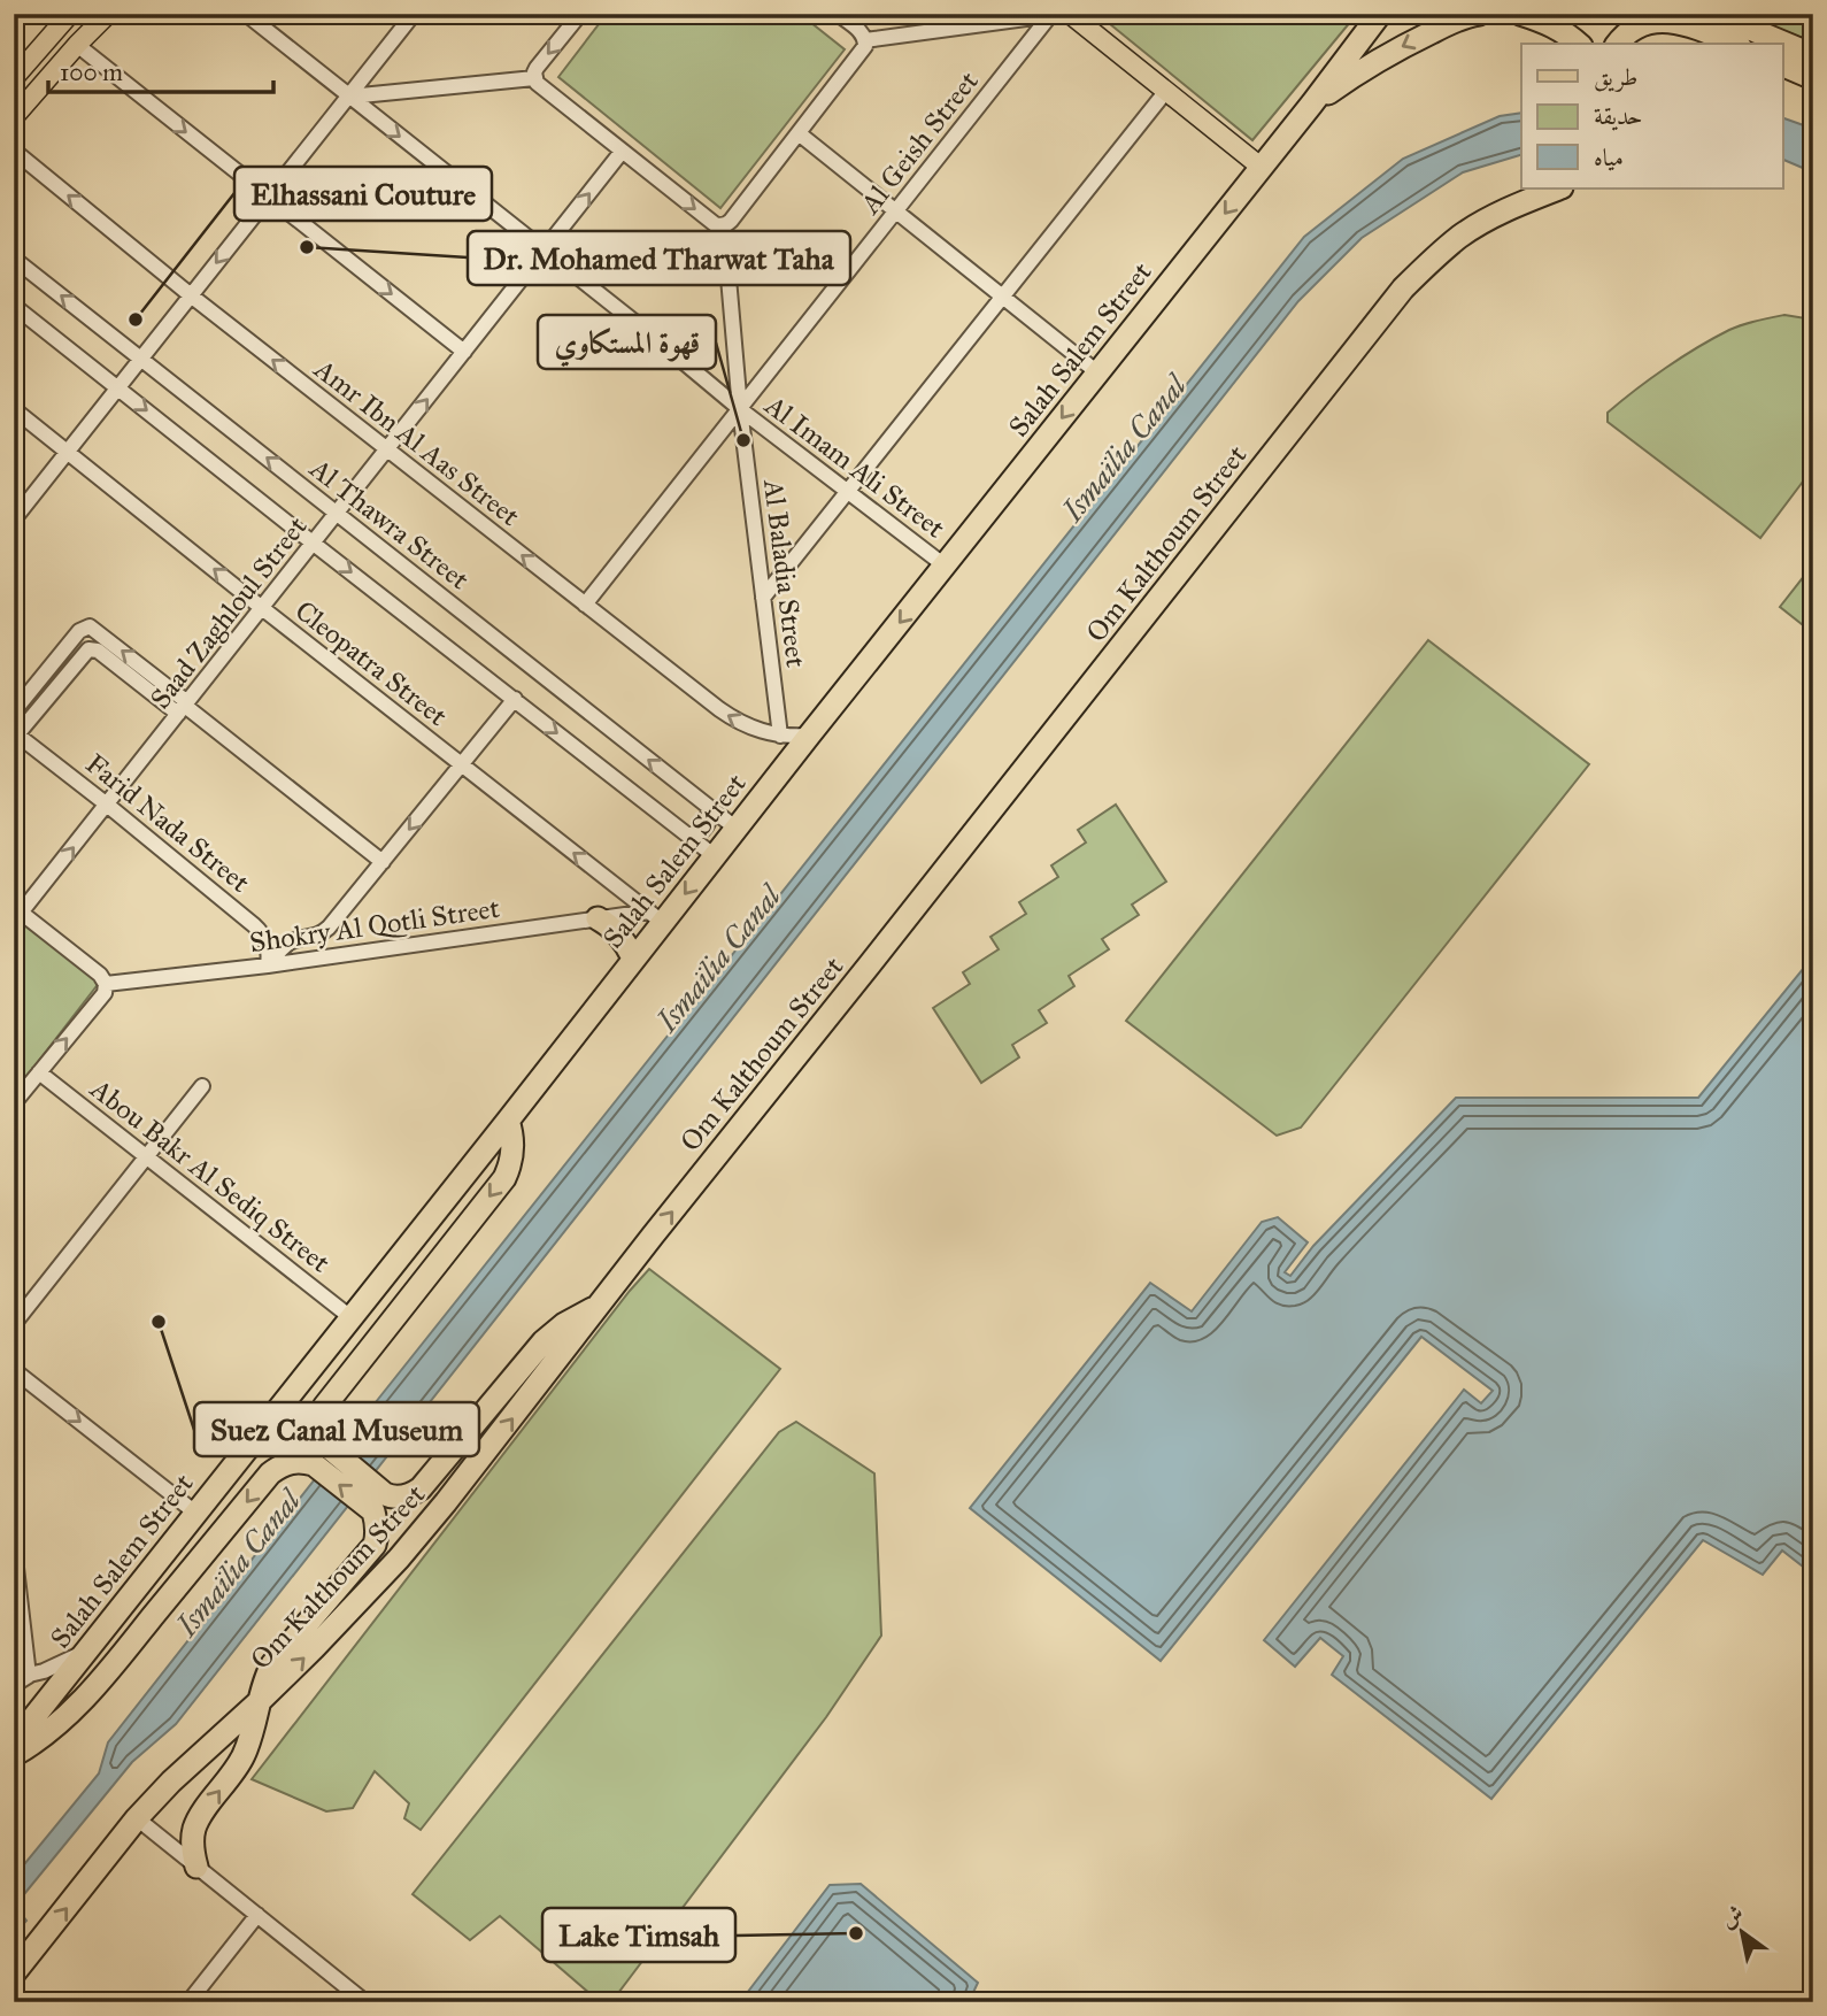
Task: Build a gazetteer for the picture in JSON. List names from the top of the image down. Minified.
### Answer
{"streets":{"highway":["Salah Salem Street","Om Kalthoum Street"],"street":["Al Geish Street","Amr Ibn Al Aas Street","Al Imam Ali Street","Al Thawra Street","Al Baladia Street","Saad Zaghloul Street","Cleopatra Street","Farid Nada Street","Shokry Al Qotli Street","Abou Bakr Al Sediq Street"]},"crossings":[["Al Geish Street","Amr Ibn Al Aas Street"],["Al Geish Street","Al Imam Ali Street"],["Al Geish Street","Al Baladia Street"],["Salah Salem Street","Amr Ibn Al Aas Street"],["Salah Salem Street","Al Imam Ali Street"],["Salah Salem Street","Al Thawra Street"],["Salah Salem Street","Cleopatra Street"],["Salah Salem Street","Shokry Al Qotli Street"],["Salah Salem Street","Abou Bakr Al Sediq Street"],["Amr Ibn Al Aas Street","Al Baladia Street"],["Amr Ibn Al Aas Street","Saad Zaghloul Street"],["Al Imam Ali Street","Al Baladia Street"],["Al Imam Ali Street","Saad Zaghloul Street"],["Al Thawra Street","Saad Zaghloul Street"],["Saad Zaghloul Street","Cleopatra Street"],["Saad Zaghloul Street","Farid Nada Street"],["Cleopatra Street","Shokry Al Qotli Street"],["Farid Nada Street","Shokry Al Qotli Street"]],"one_way":["Salah Salem Street","Saad Zaghloul Street"],"water":["Ismaïlia Canal"],"places":["Dr. Mohamed Tharwat Taha","Elhassani Couture","قهوة المستكاوي","Suez Canal Museum","Lake Timsah"],"legend":["طريق","حديقة","مياه"],"scale_bar":"100 m","north":"top left"}
